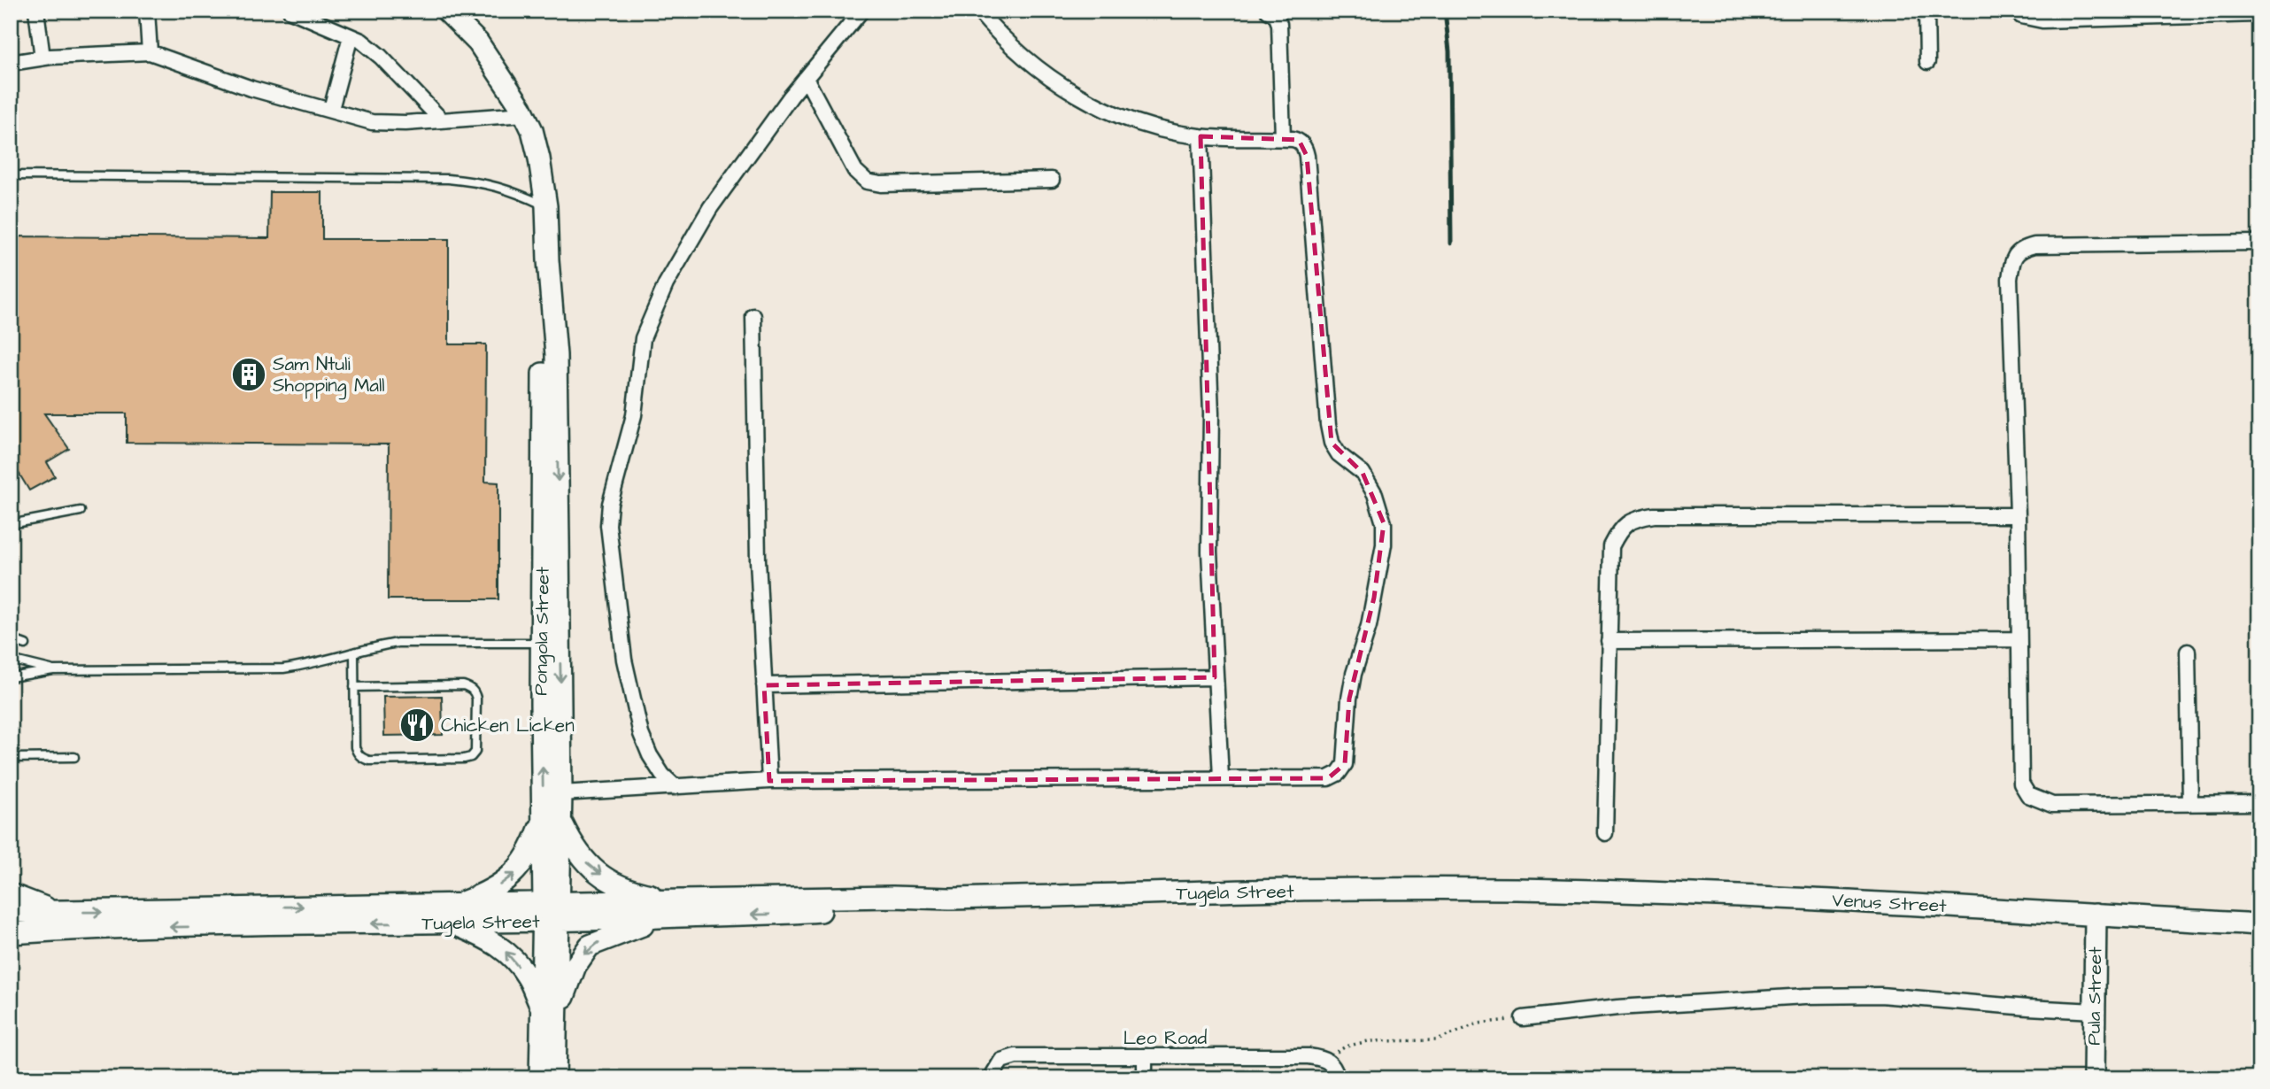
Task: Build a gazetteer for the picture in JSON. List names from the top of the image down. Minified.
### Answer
{"streets":{"street":["Pongola Street","Tugela Street","Venus Street","Pula Street","Leo Road"]},"crossings":[["Pongola Street","Tugela Street"],["Tugela Street","Venus Street"],["Venus Street","Pula Street"]],"places":{"building":["Sam Ntuli Shopping Mall"],"restaurant":["Chicken Licken"]}}
